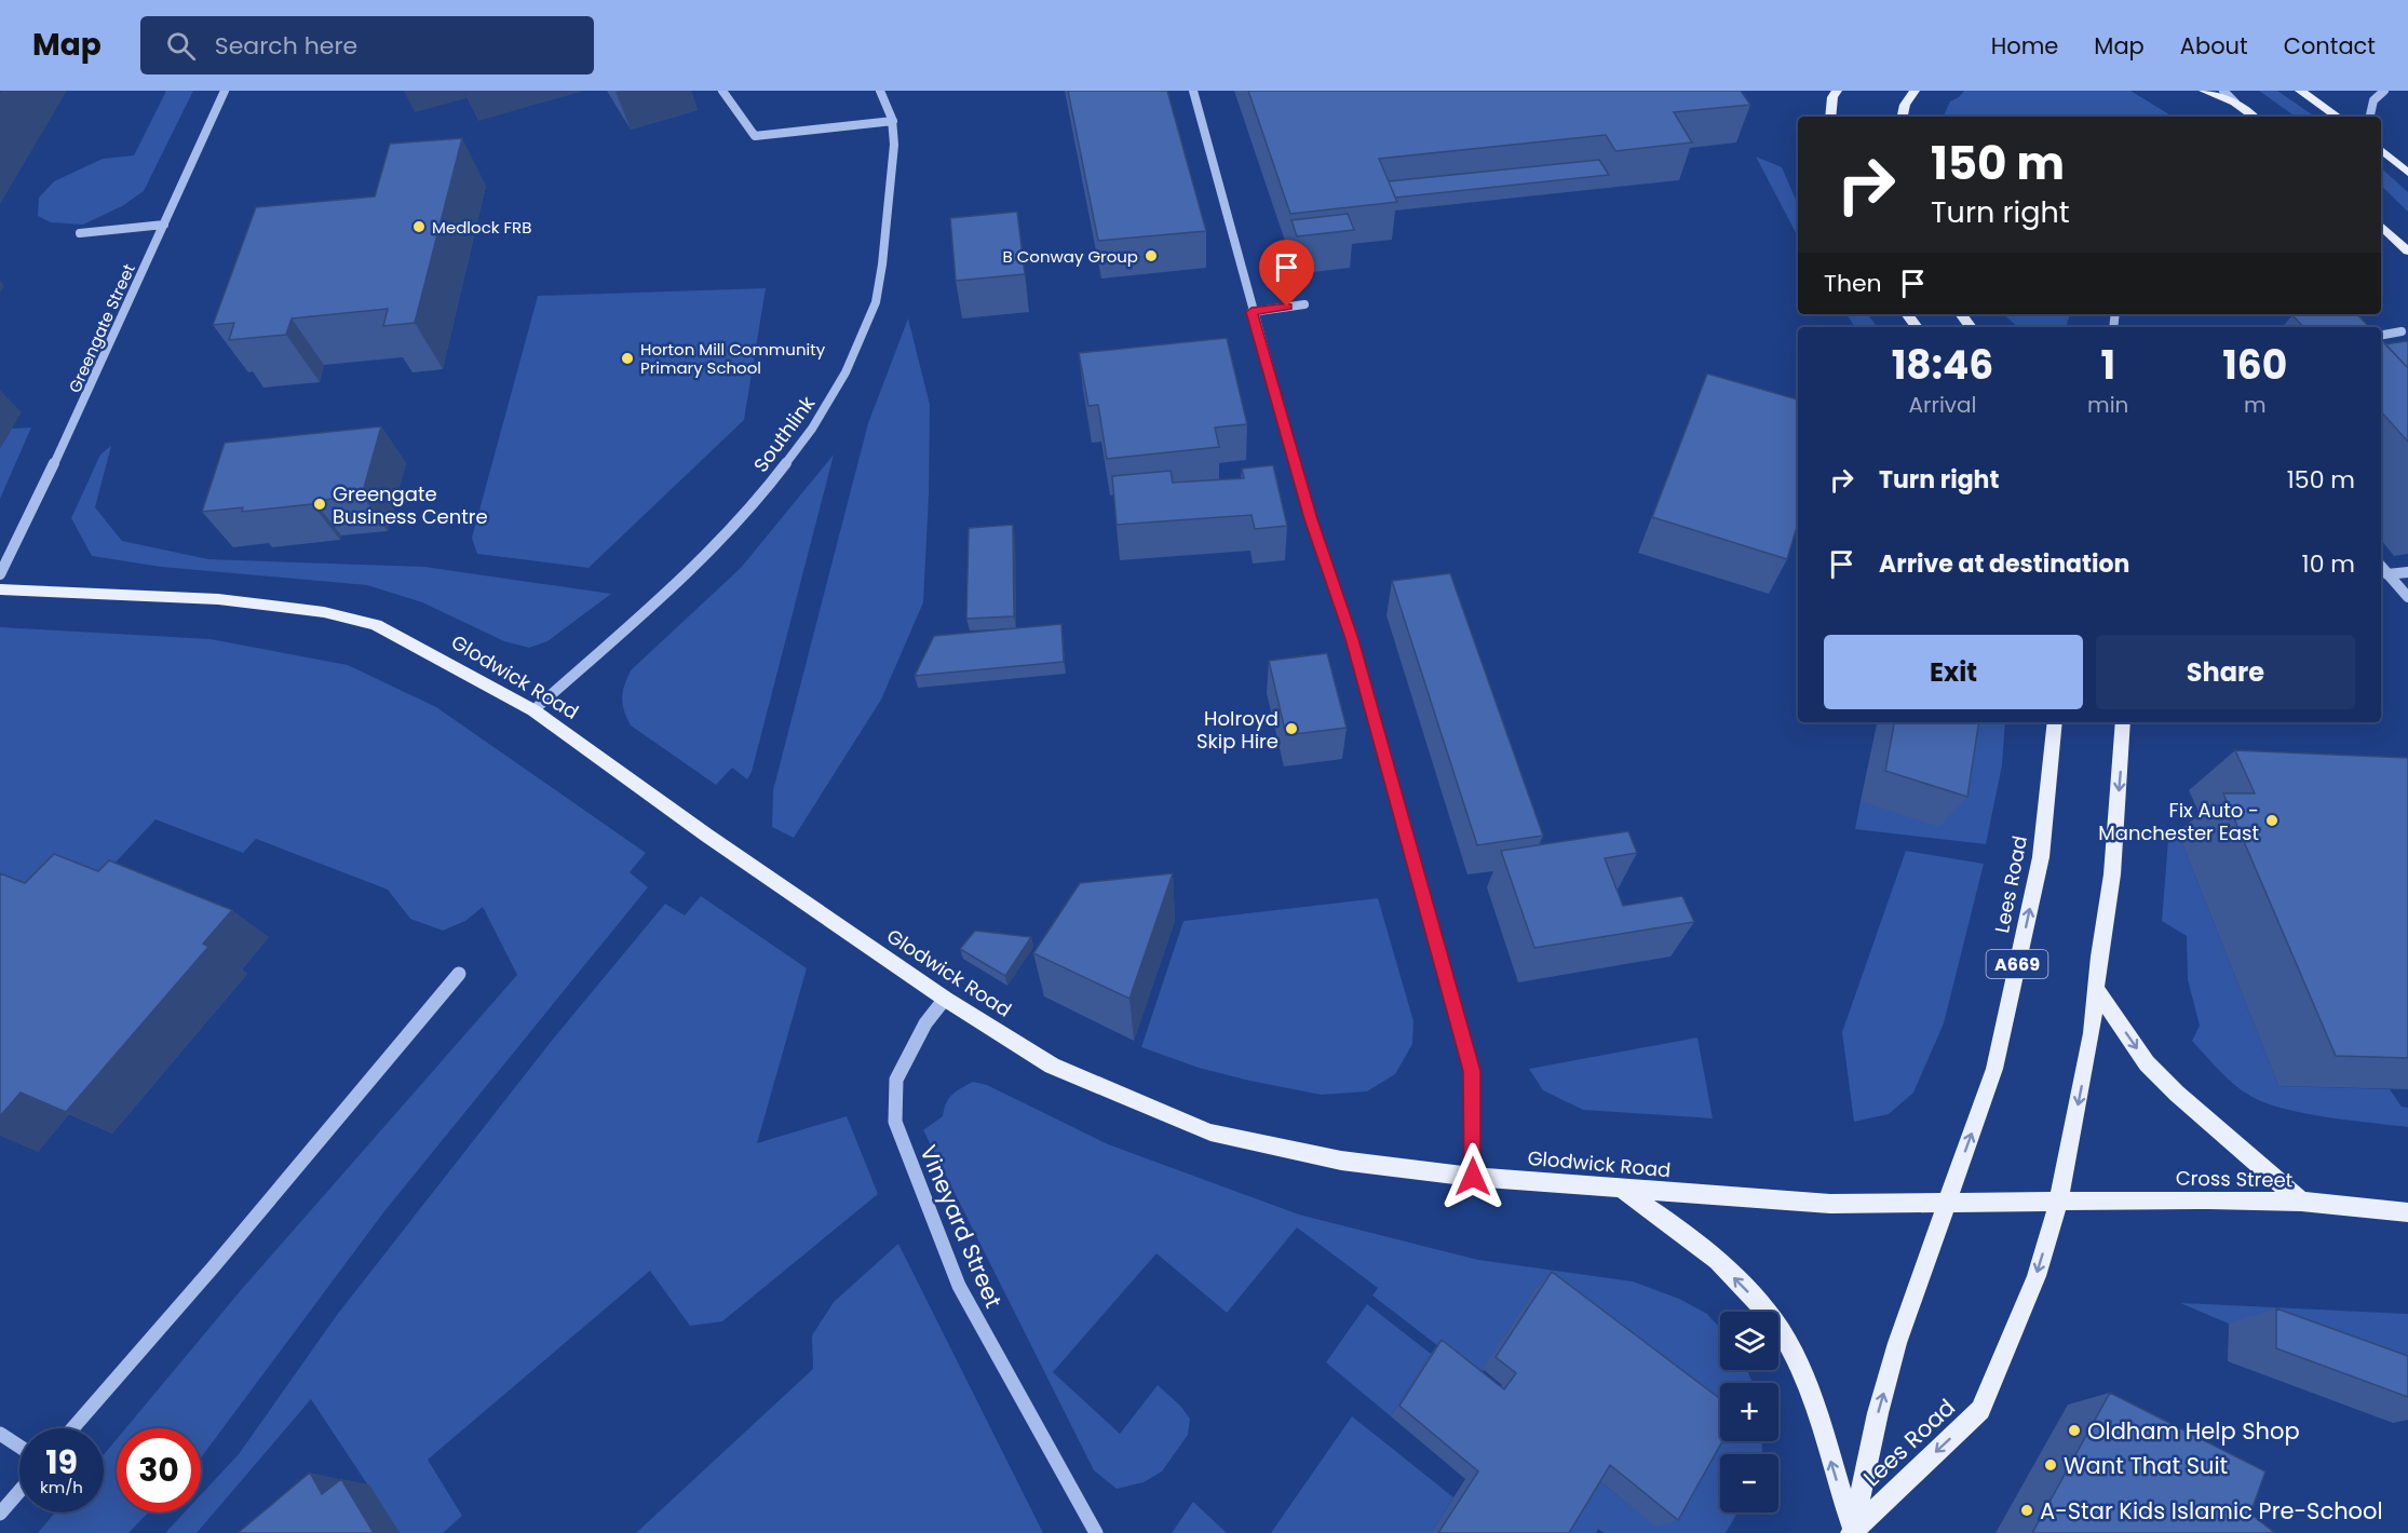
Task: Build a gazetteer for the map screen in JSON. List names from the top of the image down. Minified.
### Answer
{"streets":{"main road":["Glodwick Road","Lees Road","A669","Cross Street"],"street":["Greengate Street","Southlink","Vineyard Street"]},"crossings":[["Southlink","Glodwick Road"],["Glodwick Road","Lees Road"],["Glodwick Road","Vineyard Street"],["Lees Road","Cross Street"]],"places":["Medlock FRB","B Conway Group","Horton Mill Community Primary School","Greengate Business Centre","Holroyd Skip Hire","Fix Auto - Manchester East","Oldham Help Shop","Want That Suit","A-Star Kids Islamic Pre-School"],"page":{"header":"Map","search":"Search here","nav":["Home","Map","About","Contact"],"turn":["150 m","Turn right"],"then":"Then","eta":["18:46","Arrival","1","min","160","m"],"list":[{"name":"Turn right","value":"150 m"},{"name":"Arrive at destination","value":"10 m"}],"buttons":["Exit","Share"],"map_buttons":["+","−"],"speed":"19 km/h","limit":"30"}}
